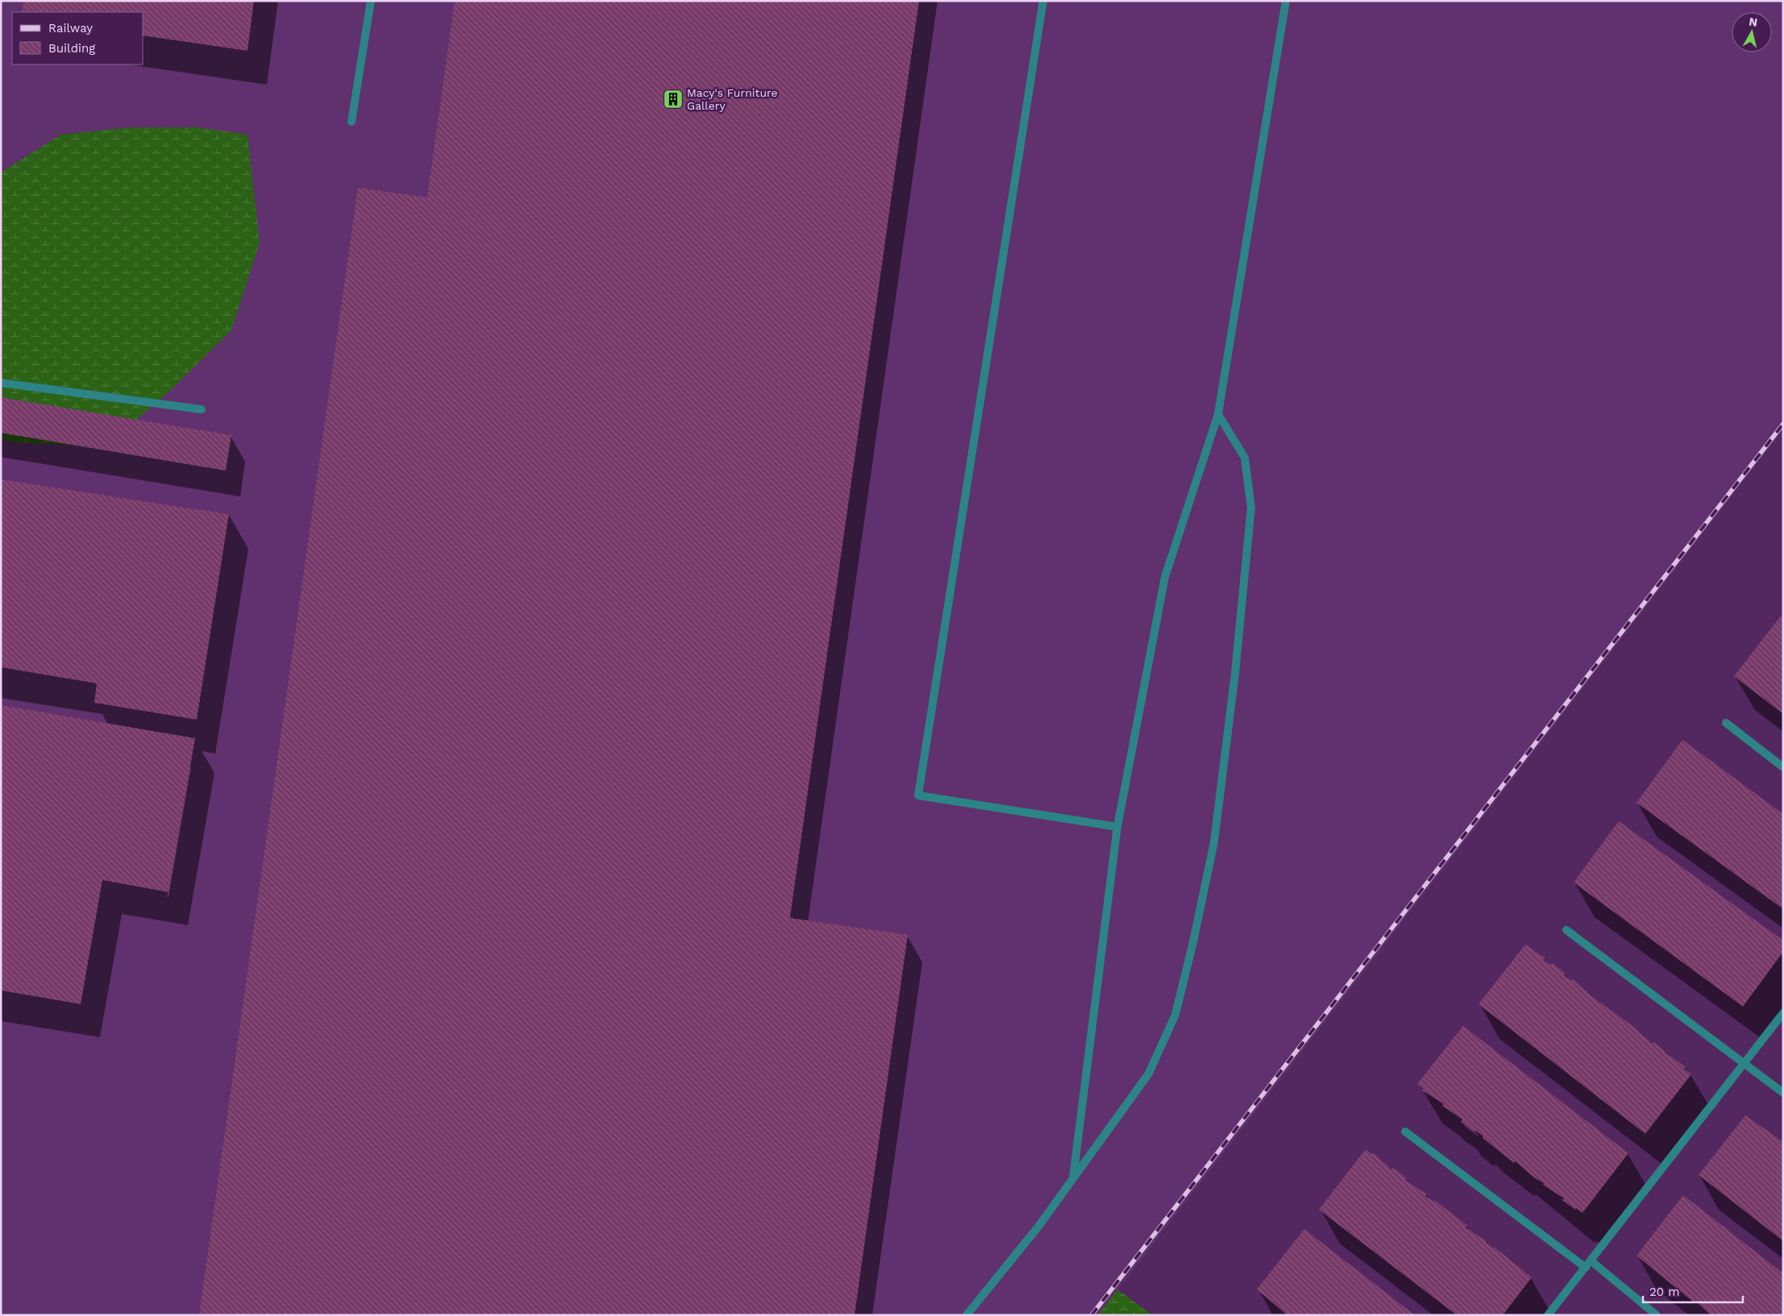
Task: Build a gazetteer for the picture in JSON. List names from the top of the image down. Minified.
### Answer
{"places":{"building":["Macy's Furniture Gallery"]},"legend":["Railway","Building"],"scale_bar":"20 m","north":"top"}
